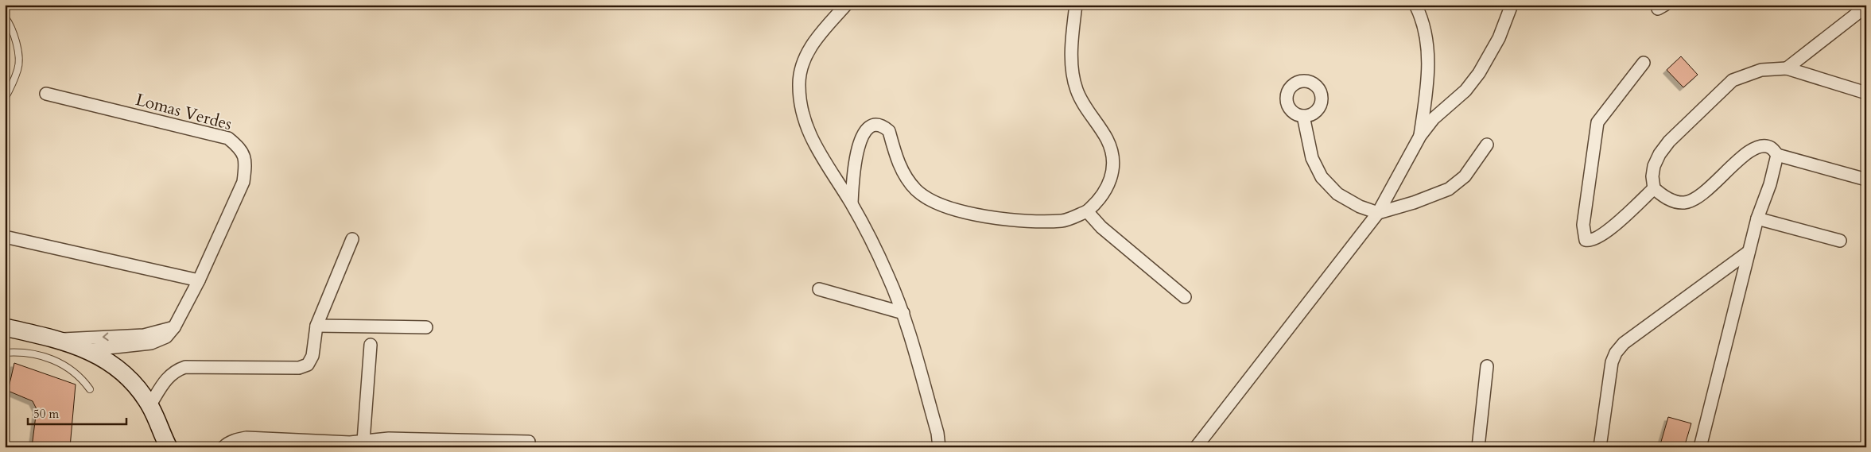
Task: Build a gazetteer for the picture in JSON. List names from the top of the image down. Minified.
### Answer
{"streets":{"street":["Lomas Verdes"]},"scale_bar":"50 m"}
